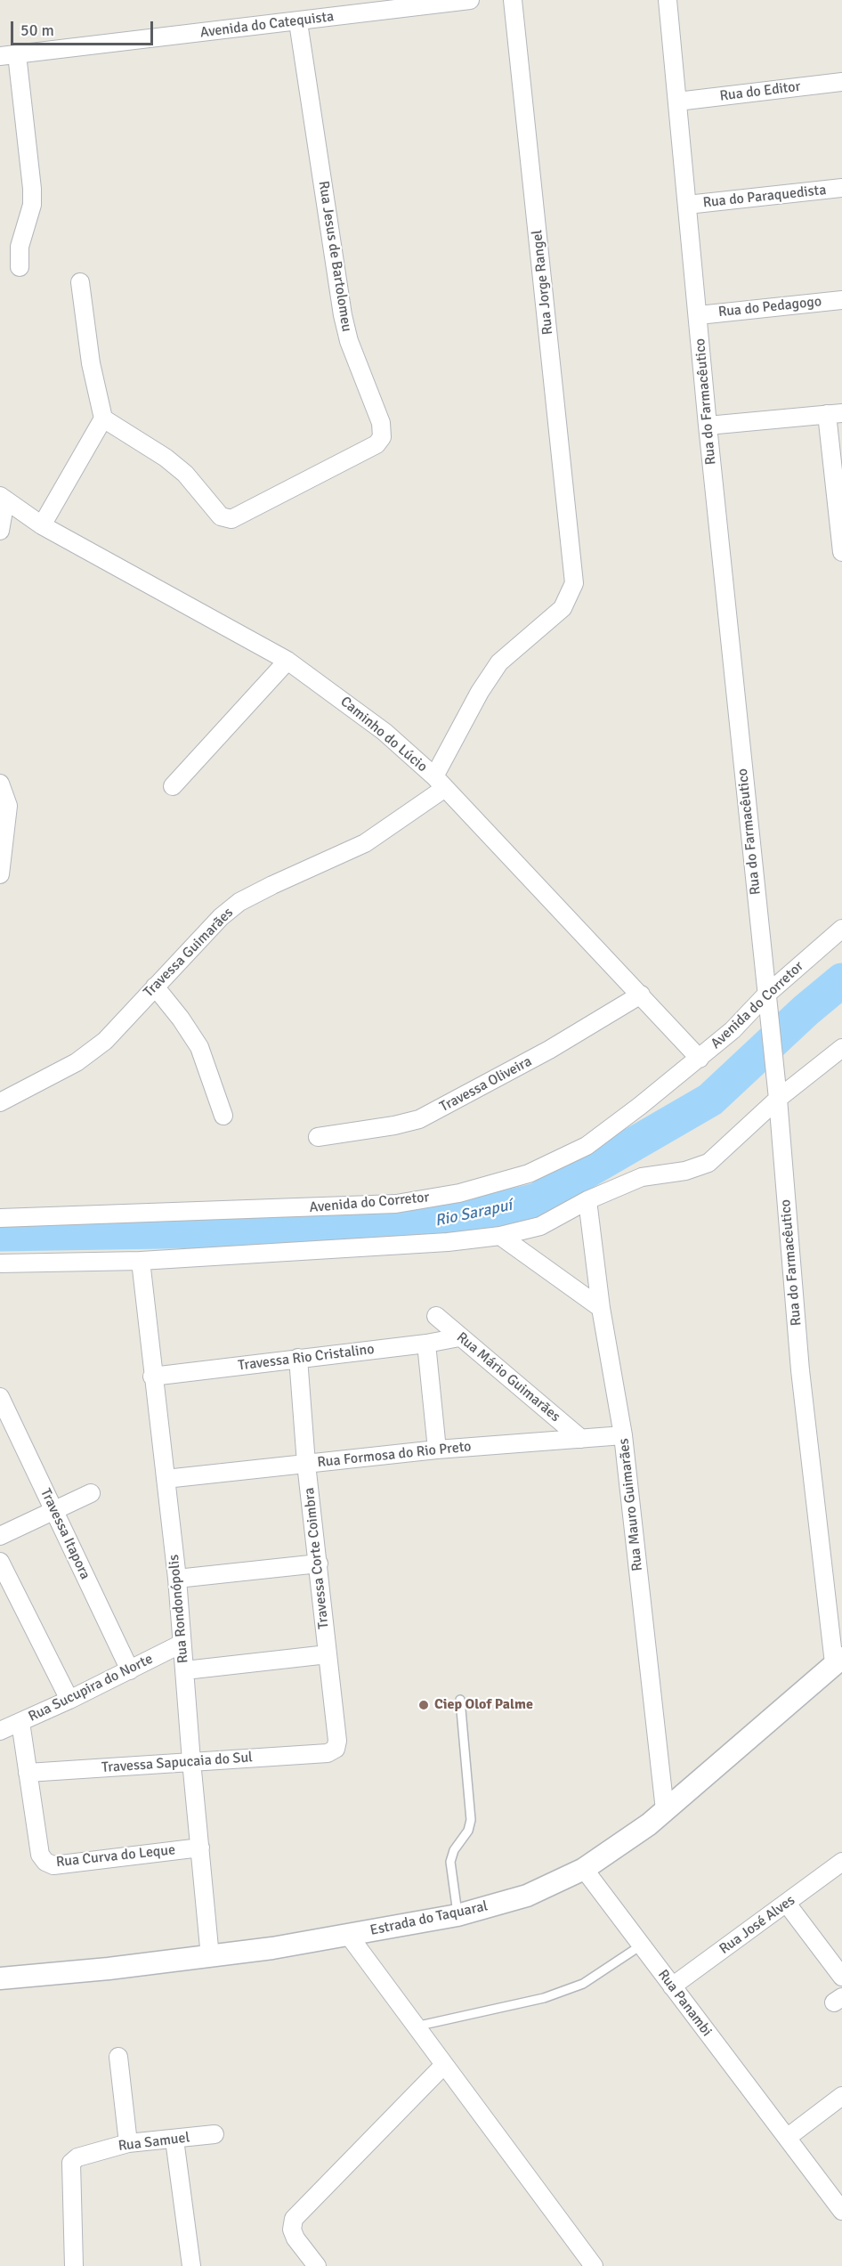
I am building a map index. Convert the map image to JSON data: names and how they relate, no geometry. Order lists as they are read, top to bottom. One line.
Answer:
{"streets":{"street":["Avenida do Catequista","Rua do Editor","Rua do Paraquedista","Rua Jesus de Bartolomeu","Rua Jorge Rangel","Rua do Pedagogo","Rua do Farmacêutico","Caminho do Lúcio","Travessa Guimarães","Avenida do Corretor","Travessa Oliveira","Travessa Rio Cristalino","Rua Mário Guimarães","Rua Formosa do Rio Preto","Rua Mauro Guimarães","Travessa Itapora","Travessa Corte Coimbra","Rua Rondonópolis","Rua Sucupira do Norte","Travessa Sapucaia do Sul","Rua Curva do Leque","Estrada do Taquaral","Rua José Alves","Rua Panambi","Rua Samuel"]},"crossings":[["Avenida do Catequista","Rua Jesus de Bartolomeu"],["Rua do Editor","Rua do Farmacêutico"],["Rua do Paraquedista","Rua do Farmacêutico"],["Rua Jorge Rangel","Caminho do Lúcio"],["Rua Jorge Rangel","Travessa Guimarães"],["Rua do Pedagogo","Rua do Farmacêutico"],["Rua do Farmacêutico","Avenida do Corretor"],["Rua do Farmacêutico","Estrada do Taquaral"],["Caminho do Lúcio","Travessa Guimarães"],["Caminho do Lúcio","Avenida do Corretor"],["Caminho do Lúcio","Travessa Oliveira"],["Travessa Rio Cristalino","Rua Mário Guimarães"],["Travessa Rio Cristalino","Travessa Corte Coimbra"],["Travessa Rio Cristalino","Rua Rondonópolis"],["Rua Mário Guimarães","Rua Formosa do Rio Preto"],["Rua Formosa do Rio Preto","Rua Mauro Guimarães"],["Rua Formosa do Rio Preto","Travessa Corte Coimbra"],["Rua Formosa do Rio Preto","Rua Rondonópolis"],["Rua Mauro Guimarães","Estrada do Taquaral"],["Travessa Itapora","Rua Sucupira do Norte"],["Travessa Corte Coimbra","Travessa Sapucaia do Sul"],["Rua Rondonópolis","Rua Sucupira do Norte"],["Rua Rondonópolis","Travessa Sapucaia do Sul"],["Rua Rondonópolis","Rua Curva do Leque"],["Rua Rondonópolis","Estrada do Taquaral"],["Rua Sucupira do Norte","Rua Curva do Leque"],["Travessa Sapucaia do Sul","Rua Curva do Leque"],["Estrada do Taquaral","Rua Panambi"],["Rua José Alves","Rua Panambi"]],"water":["Rio Sarapuí"],"places":["Ciep Olof Palme"],"scale_bar":"50 m"}
